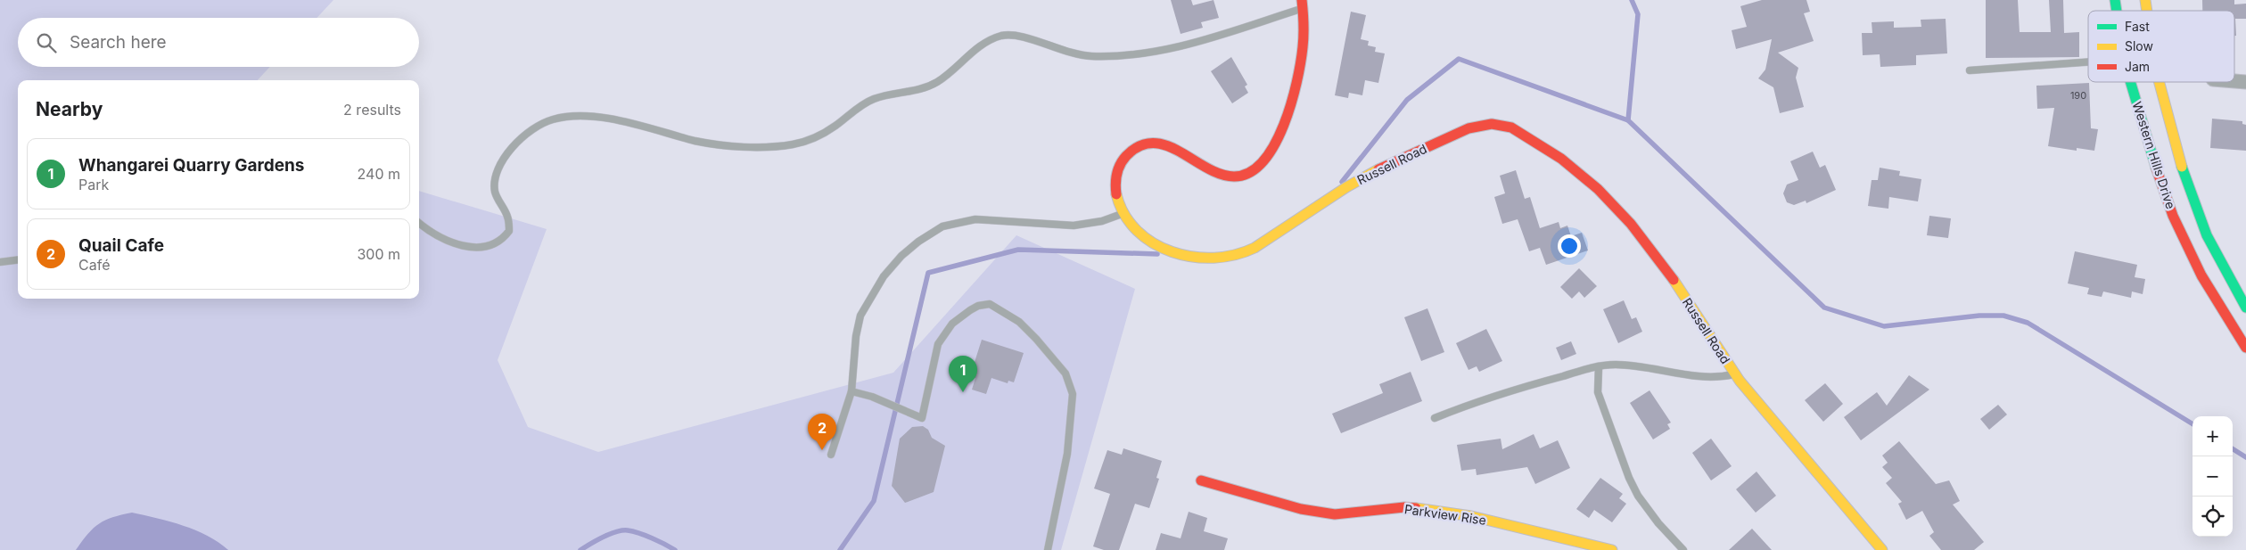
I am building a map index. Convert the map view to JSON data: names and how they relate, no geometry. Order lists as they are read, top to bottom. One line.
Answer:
{"streets":{"main road":["Western Hills Drive","Russell Road","Parkview Rise"]},"house_numbers":["190"],"legend":["Fast","Slow","Jam"],"page":{"search":"Search here","heading":["Nearby","2 results"],"list":[{"mark":"1","name":"Whangarei Quarry Gardens","note":"Park","value":"240 m"},{"mark":"2","name":"Quail Cafe","note":"Café","value":"300 m"}],"pins":["1","2"],"map_buttons":["+","−"]}}
